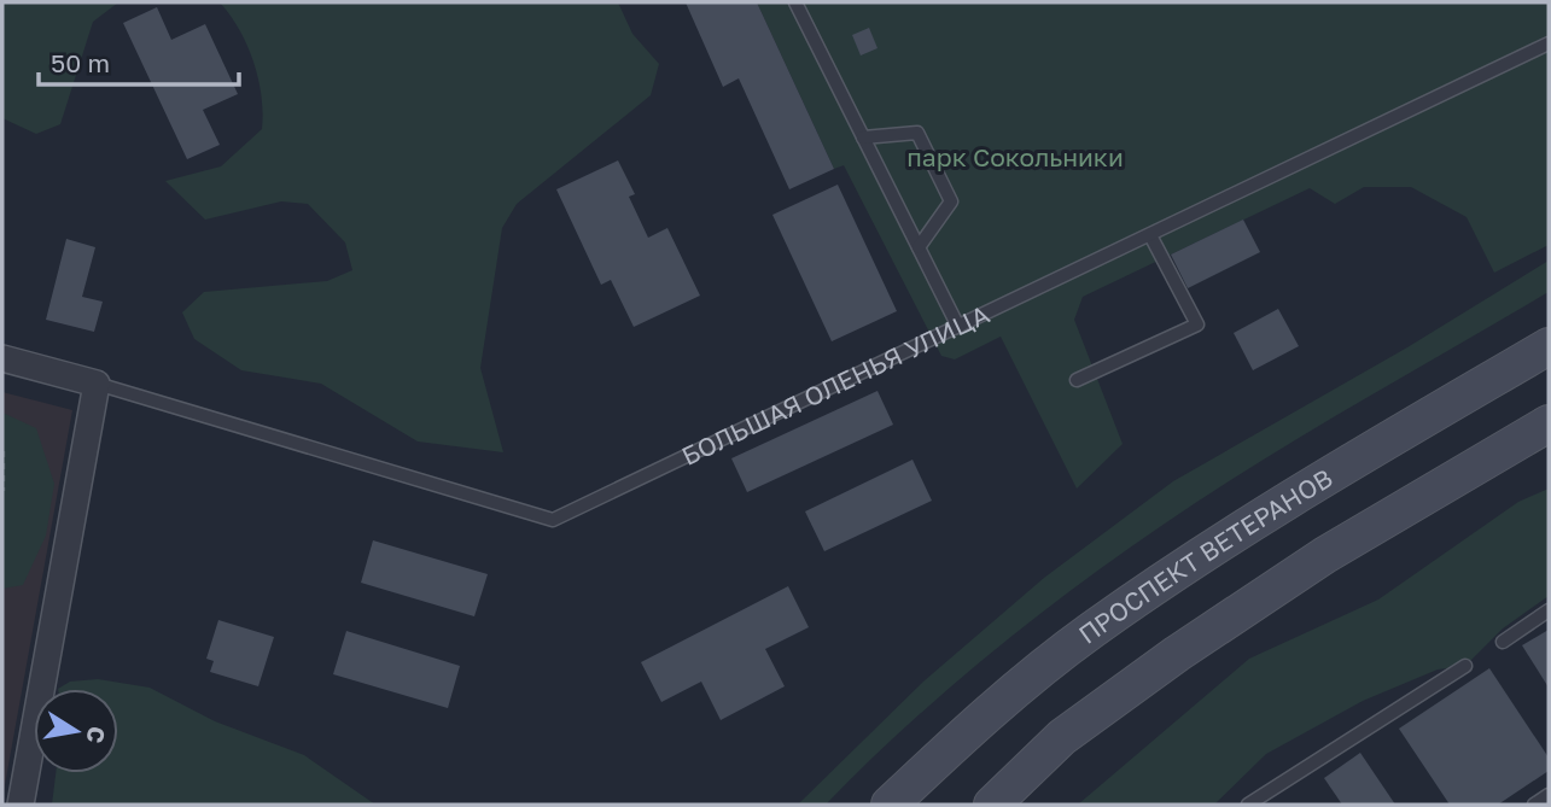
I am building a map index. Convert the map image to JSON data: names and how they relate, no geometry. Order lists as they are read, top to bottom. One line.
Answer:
{"streets":{"main road":["ПРОСПЕКТ ВЕТЕРАНОВ"],"street":["БОЛЬШАЯ ОЛЕНЬЯ УЛИЦА"]},"parks":["парк Сокольники"],"scale_bar":"50 m","north":"right"}
